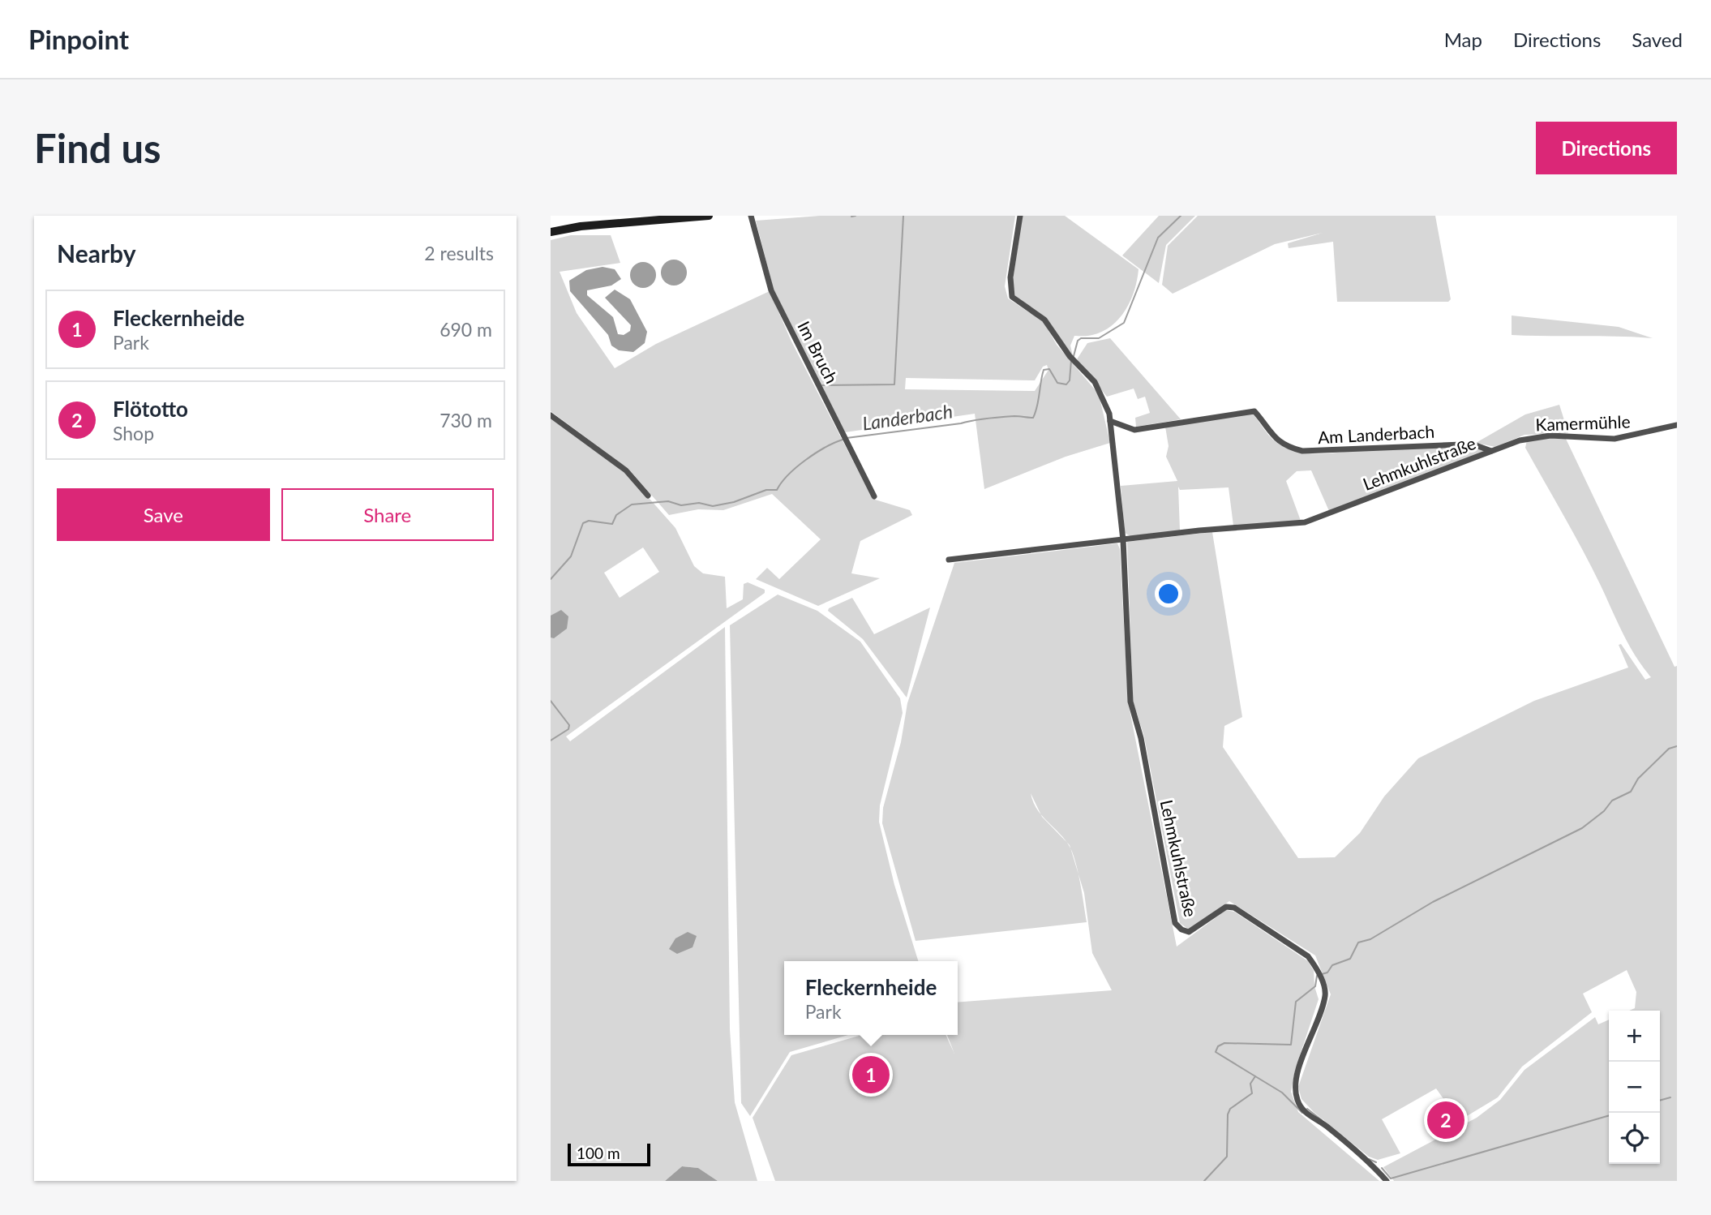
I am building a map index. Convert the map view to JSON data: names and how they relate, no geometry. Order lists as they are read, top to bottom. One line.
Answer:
{"streets":{"street":["Im Bruch","Kamermühle","Am Landerbach","Lehmkuhlstraße"]},"crossings":[["Kamermühle","Am Landerbach"],["Kamermühle","Lehmkuhlstraße"],["Am Landerbach","Lehmkuhlstraße"]],"water":["Landerbach"],"scale_bar":"100 m","page":{"header":"Pinpoint","nav":["Map","Directions","Saved"],"buttons":["Directions",["Save","Share"]],"title":"Find us","heading":["Nearby","2 results"],"list":[{"mark":"1","name":"Fleckernheide","note":"Park","value":"690 m"},{"mark":"2","name":"Flötotto","note":"Shop","value":"730 m"}],"popup":["Fleckernheide","Park"],"map_buttons":["+","−"],"pins":["1","2"],"scale":"100 m"}}
